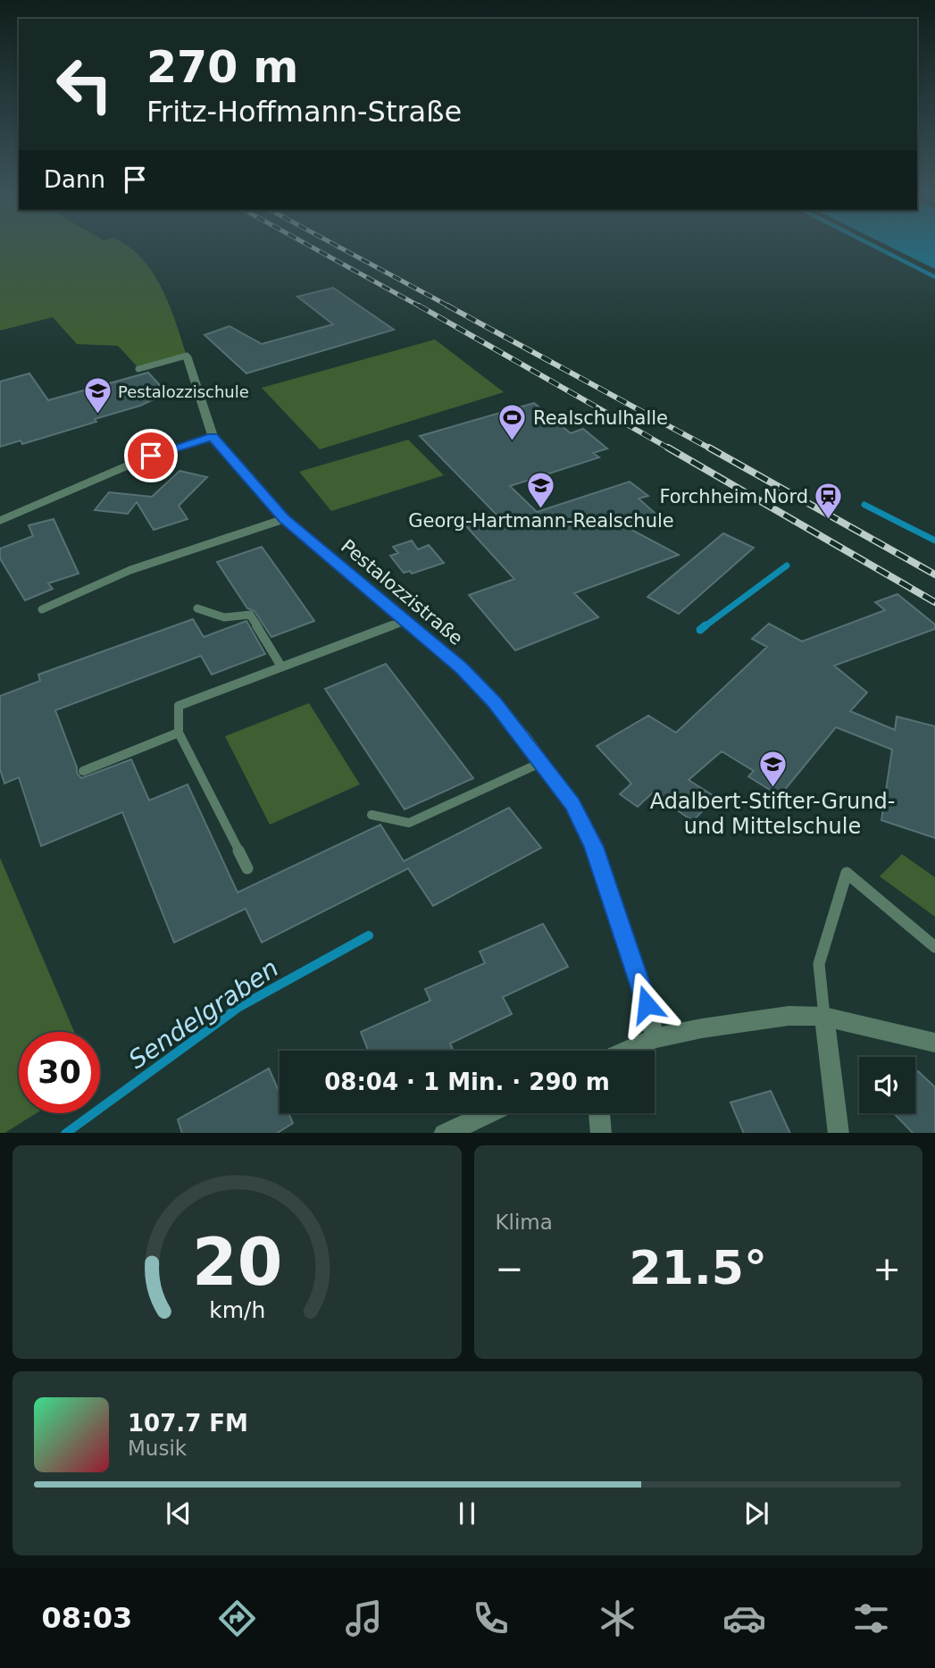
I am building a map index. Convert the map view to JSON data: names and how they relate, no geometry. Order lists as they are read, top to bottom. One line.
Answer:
{"streets":{"street":["Pestalozzistraße"]},"water":["Sendelgraben"],"places":{"school or university":["Pestalozzischule","Georg-Hartmann-Realschule","Adalbert-Stifter-Grund- und Mittelschule"],"sports":["Realschulhalle"],"station":["Forchheim Nord"]},"page":{"turn":["270 m","Fritz-Hoffmann-Straße"],"then":"Dann","limit":"30","trip":"08:04 · 1 Min. · 290 m","tile":"Klima","heat":["−","21.5°","+"],"song":["107.7 FM","Musik"],"tabs":"08:03","gauge":["20","km/h"]}}
